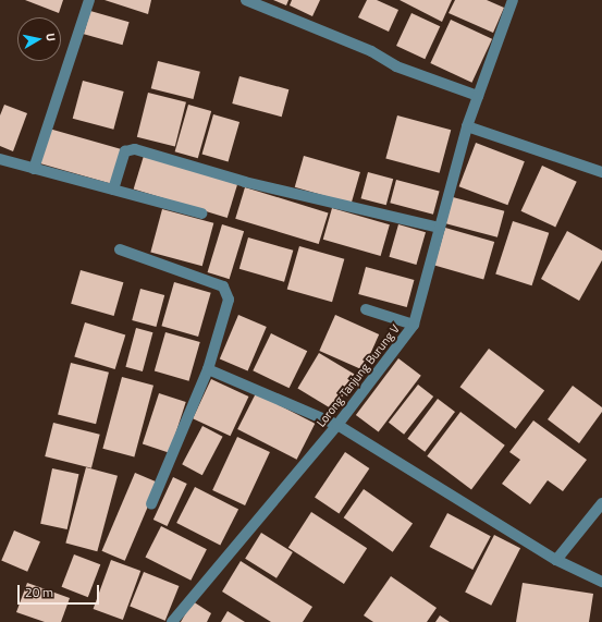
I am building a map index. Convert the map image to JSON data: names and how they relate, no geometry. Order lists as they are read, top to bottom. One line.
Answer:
{"streets":{"street":["Lorong Tanjung Burung V"]},"scale_bar":"20 m","north":"right"}
